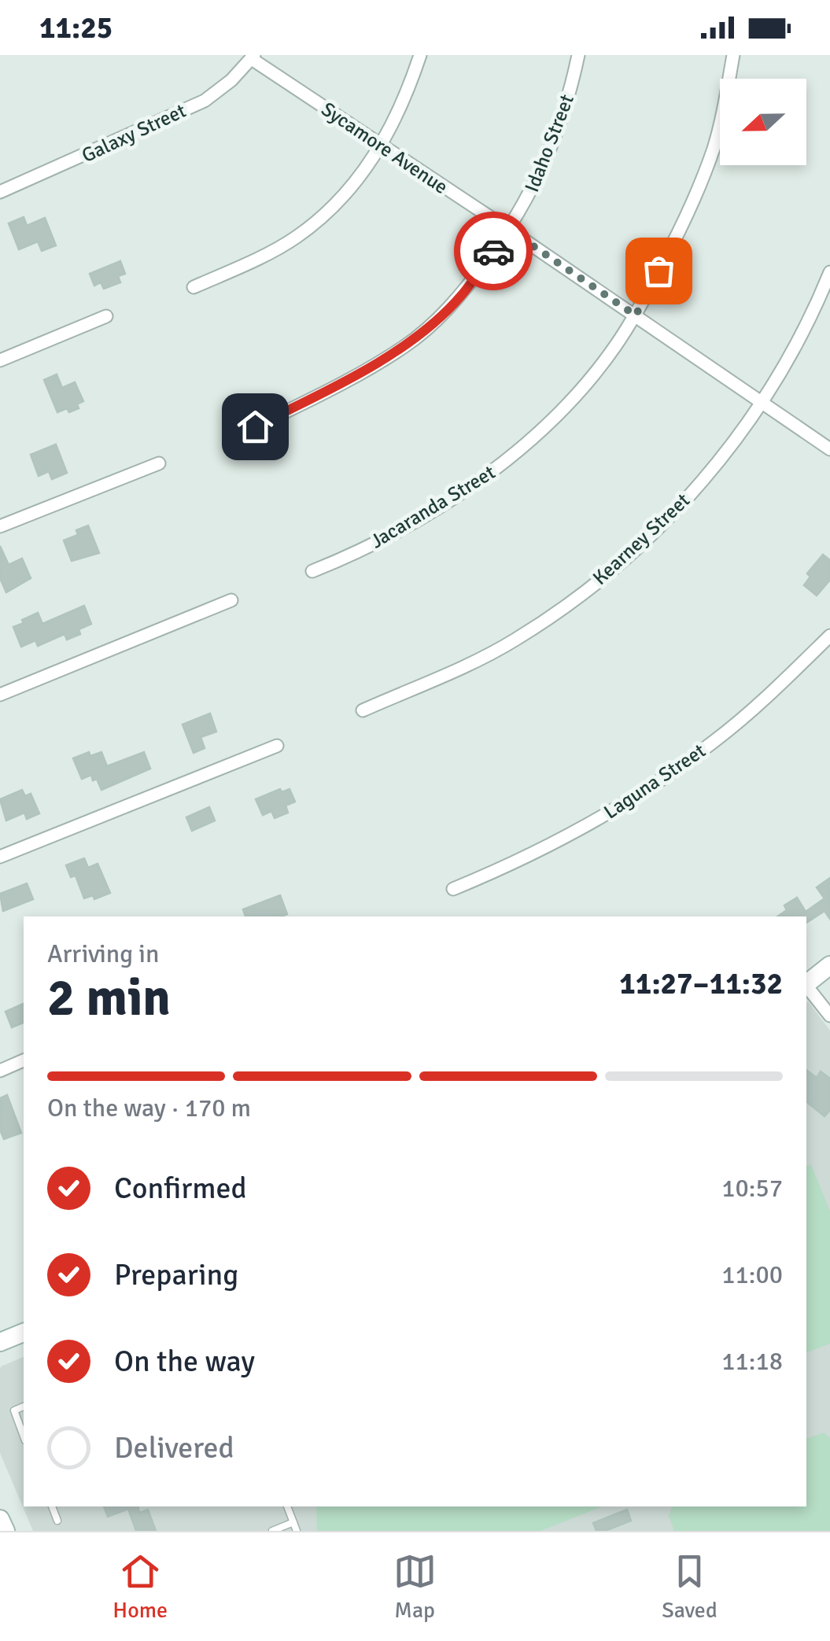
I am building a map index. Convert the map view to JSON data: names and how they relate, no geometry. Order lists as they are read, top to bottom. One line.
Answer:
{"streets":{"street":["Galaxy Street","Idaho Street","Sycamore Avenue","Jacaranda Street","Kearney Street","Laguna Street"]},"crossings":[["Galaxy Street","Sycamore Avenue"],["Idaho Street","Sycamore Avenue"],["Sycamore Avenue","Jacaranda Street"],["Sycamore Avenue","Kearney Street"]],"north":"left","page":{"status":"11:25","heading":["2 min","Arriving in","11:27–11:32"],"bar":"On the way · 170 m","list":[["Confirmed","10:57"],["Preparing","11:00"],["On the way","11:18"],"Delivered"],"tabs":["Home","Map","Saved"]}}
